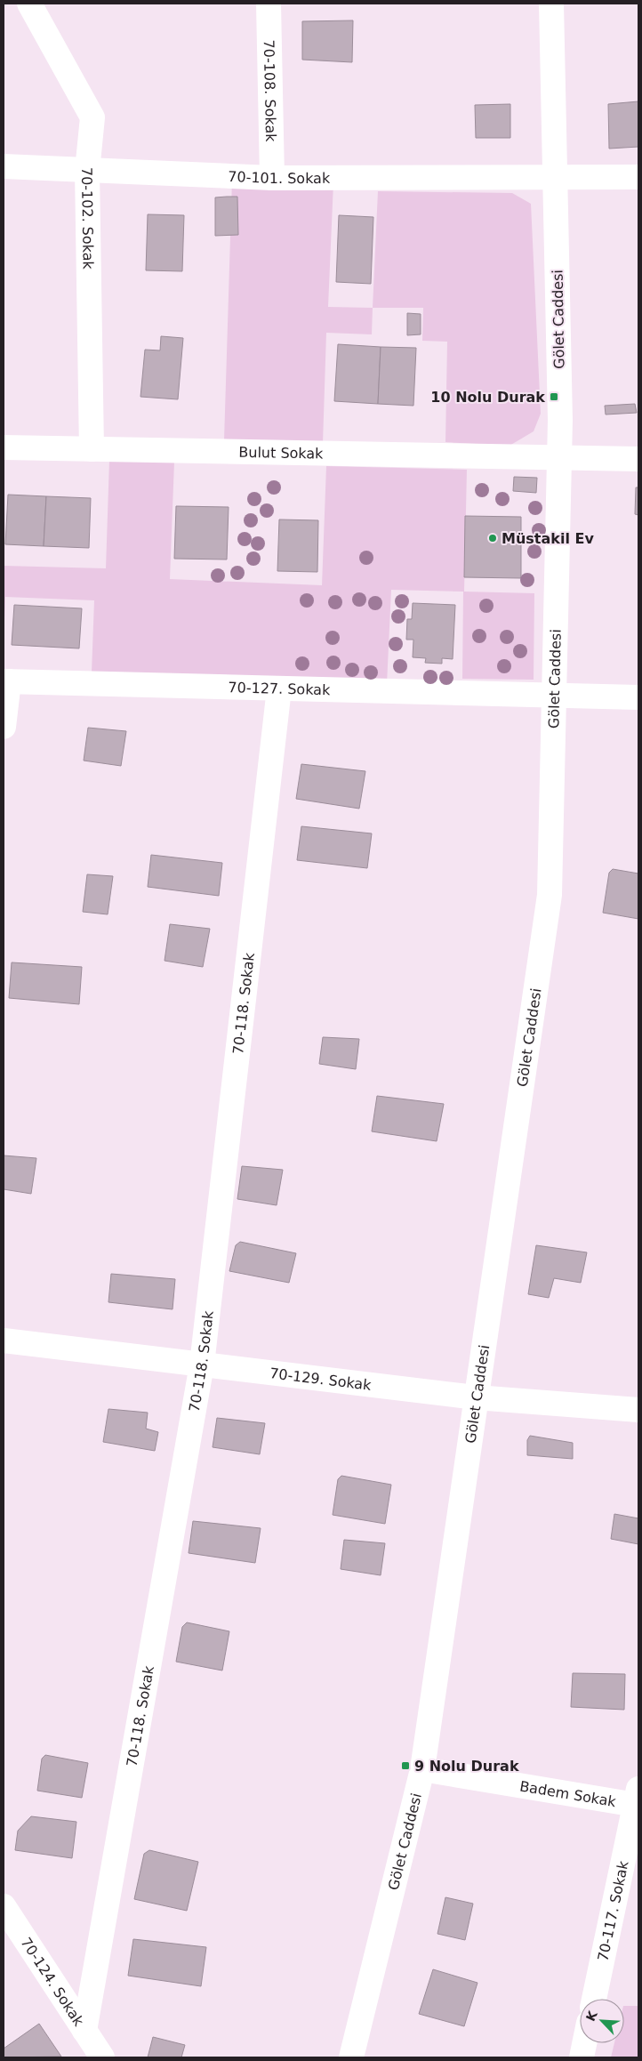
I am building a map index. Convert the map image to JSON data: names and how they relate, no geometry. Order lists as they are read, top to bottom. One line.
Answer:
{"streets":{"street":["70-108. Sokak","70-101. Sokak","70-102. Sokak","Gölet Caddesi","Bulut Sokak","70-127. Sokak","70-118. Sokak","70-129. Sokak","Badem Sokak","70-117. Sokak","70-124. Sokak"]},"crossings":[["70-108. Sokak","70-101. Sokak"],["70-101. Sokak","70-102. Sokak"],["70-101. Sokak","Gölet Caddesi"],["70-102. Sokak","Bulut Sokak"],["Gölet Caddesi","Bulut Sokak"],["Gölet Caddesi","70-127. Sokak"],["Gölet Caddesi","70-129. Sokak"],["Gölet Caddesi","Badem Sokak"],["70-127. Sokak","70-118. Sokak"],["70-118. Sokak","70-129. Sokak"],["70-118. Sokak","70-124. Sokak"],["Badem Sokak","70-117. Sokak"]],"places":{"transit":["10 Nolu Durak","9 Nolu Durak"],"other":["Müstakil Ev"]},"north":"top left"}
